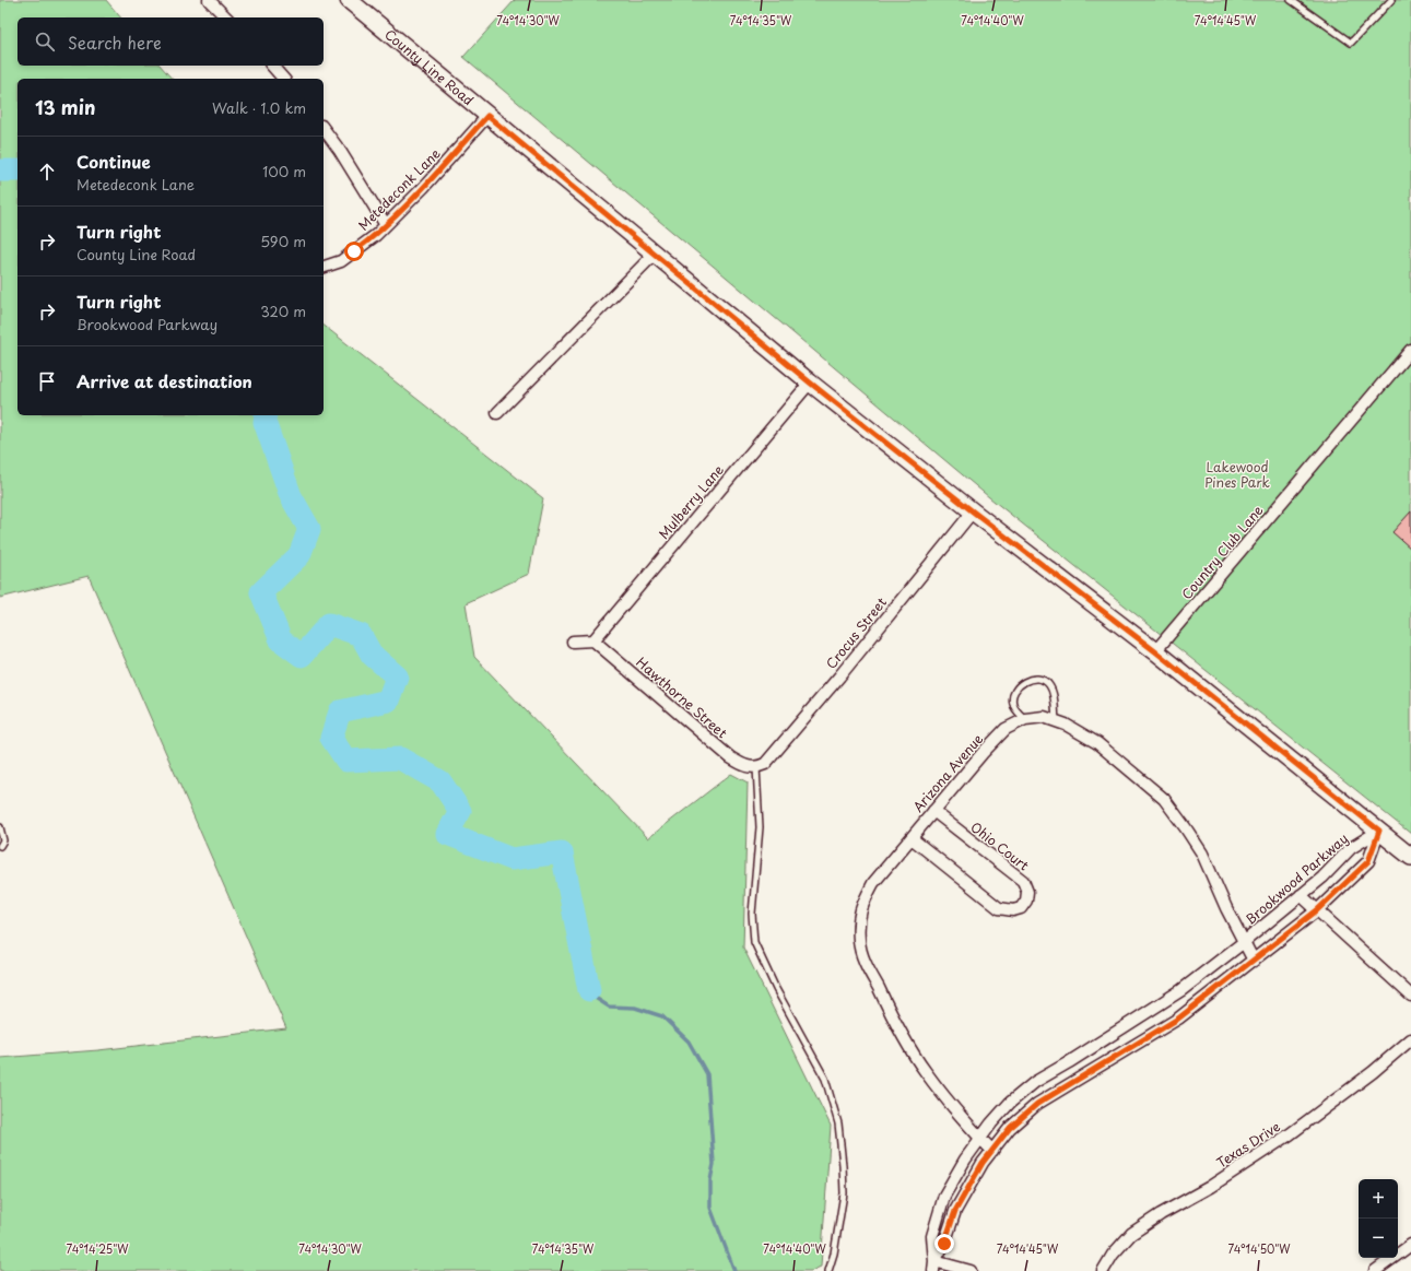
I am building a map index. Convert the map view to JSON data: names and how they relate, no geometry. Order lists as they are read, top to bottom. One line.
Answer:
{"streets":{"main road":["County Line Road"],"street":["Metedeconk Lane","Mulberry Lane","Country Club Lane","Crocus Street","Hawthorne Street","Arizona Avenue","Ohio Court","Brookwood Parkway","Texas Drive"]},"crossings":[["County Line Road","Metedeconk Lane"],["County Line Road","Mulberry Lane"],["County Line Road","Country Club Lane"],["County Line Road","Crocus Street"],["County Line Road","Brookwood Parkway"],["Mulberry Lane","Hawthorne Street"],["Crocus Street","Hawthorne Street"],["Arizona Avenue","Ohio Court"],["Arizona Avenue","Brookwood Parkway"]],"parks":["Lakewood Pines Park"],"page":{"search":"Search here","heading":["13 min","Walk · 1.0 km"],"list":[["Continue","Metedeconk Lane","100 m"],["Turn right","County Line Road","590 m"],["Turn right","Brookwood Parkway","320 m"],"Arrive at destination"],"map_buttons":["+","−"]},"coordinates":["74°14'30\"W","74°14'35\"W","74°14'40\"W","74°14'45\"W","74°14'25\"W","74°14'50\"W"]}
